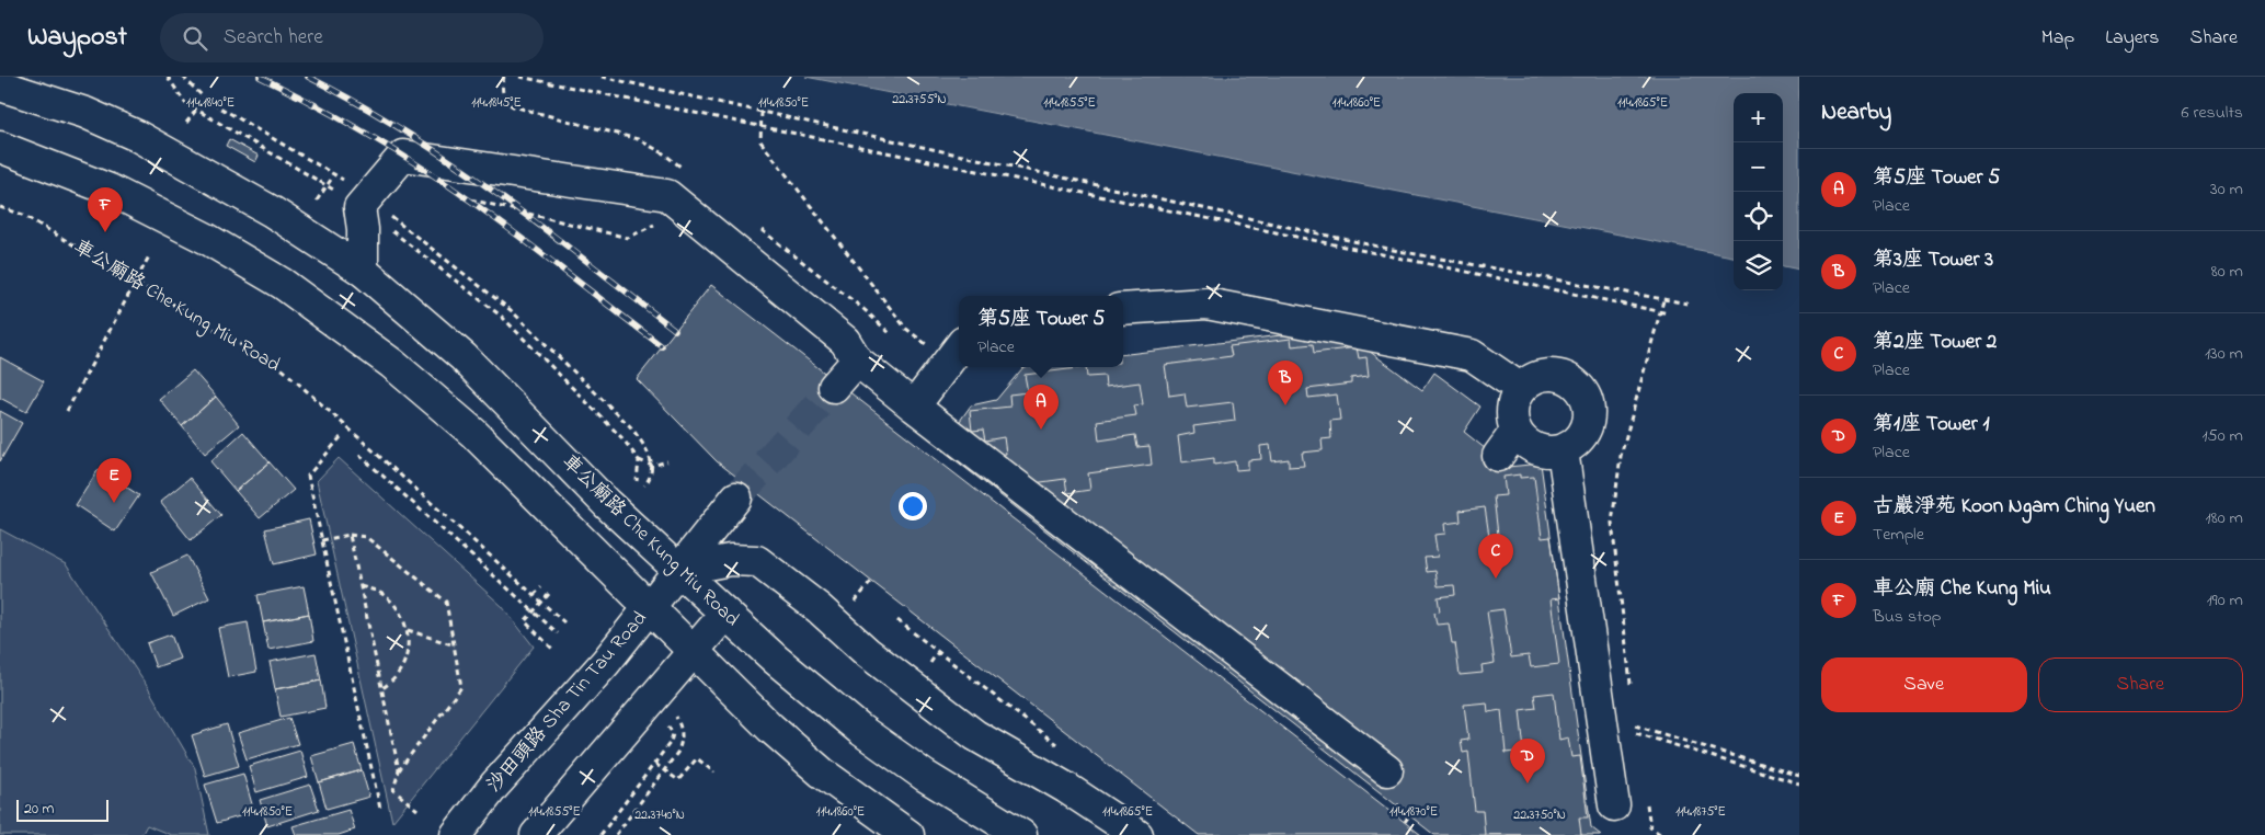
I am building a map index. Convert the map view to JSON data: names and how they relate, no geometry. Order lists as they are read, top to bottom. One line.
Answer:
{"streets":{"main road":["車公廟路 Che Kung Miu Road","沙田頭路 Sha Tin Tau Road"]},"crossings":[["車公廟路 Che Kung Miu Road","沙田頭路 Sha Tin Tau Road"]],"scale_bar":"20 m","page":{"header":"Waypost","search":"Search here","nav":["Map","Layers","Share"],"heading":["Nearby","6 results"],"map_buttons":["+","−"],"list":[{"mark":"A","name":"第5座 Tower 5","note":"Place","value":"30 m"},{"mark":"B","name":"第3座 Tower 3","note":"Place","value":"80 m"},{"mark":"C","name":"第2座 Tower 2","note":"Place","value":"130 m"},{"mark":"D","name":"第1座 Tower 1","note":"Place","value":"150 m"},{"mark":"E","name":"古巖淨苑 Koon Ngam Ching Yuen","note":"Temple","value":"180 m"},{"mark":"F","name":"車公廟 Che Kung Miu","note":"Bus stop","value":"190 m"}],"pins":["F","B","A","E","C","D"],"popup":["第5座 Tower 5","Place"],"buttons":["Save","Share"],"scale":"20 m"},"coordinates":["22.3755°N","114.1840°E","114.1845°E","114.1850°E","114.1855°E","114.1860°E","114.1865°E","114.1870°E","114.1875°E","22.3740°N","22.3750°N"]}
